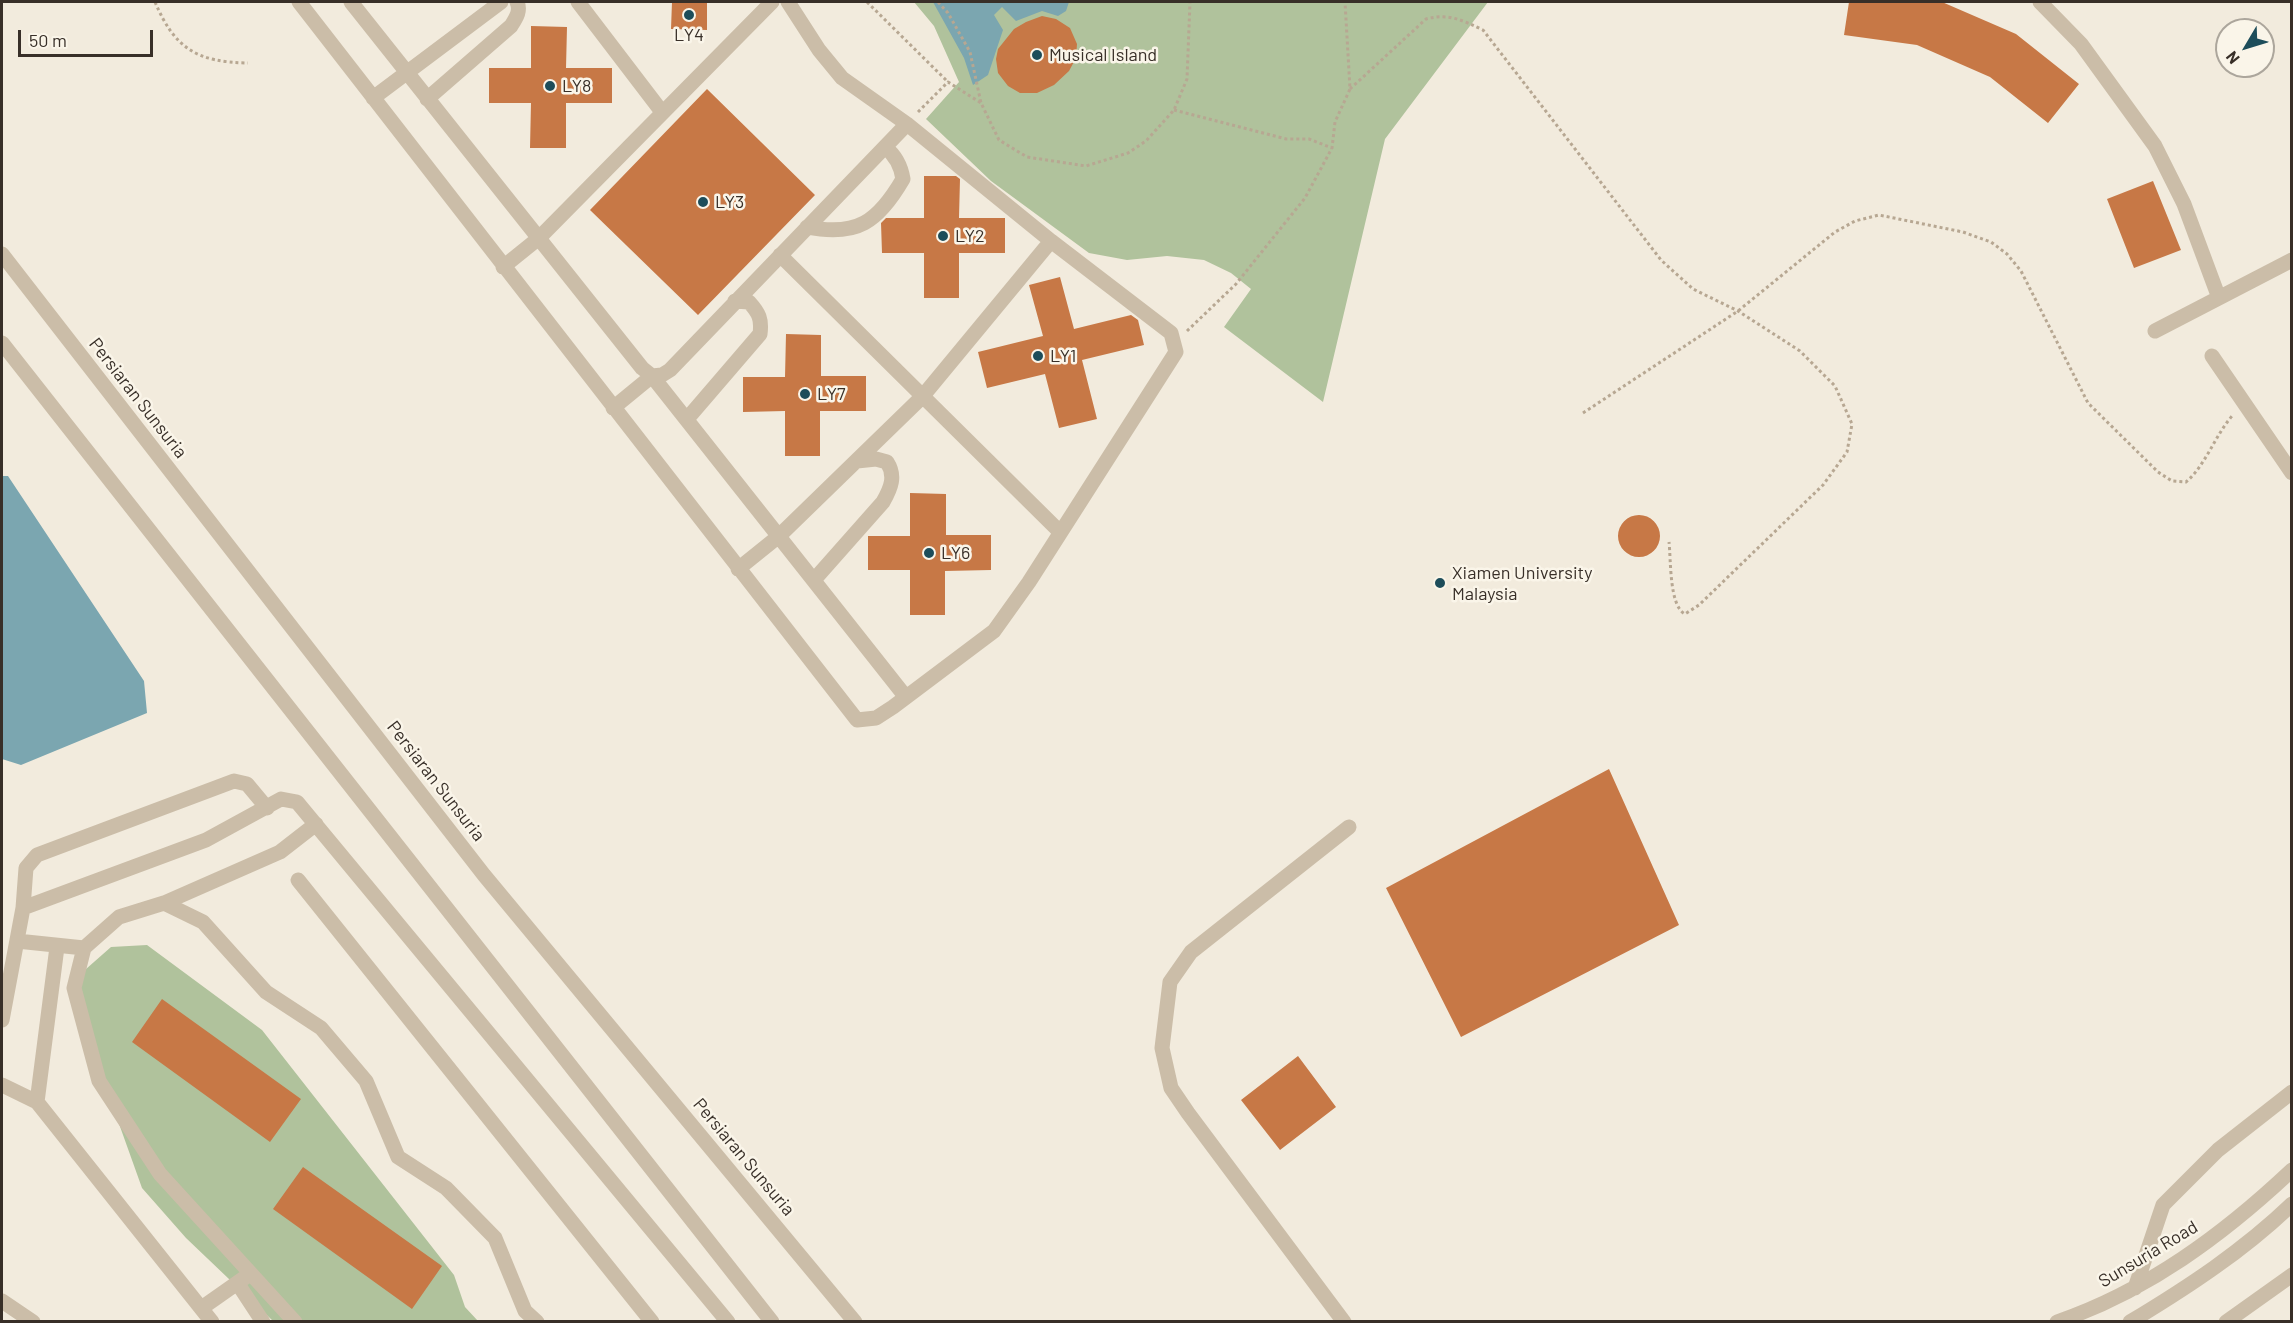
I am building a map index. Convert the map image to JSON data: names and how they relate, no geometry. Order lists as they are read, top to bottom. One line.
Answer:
{"streets":{"street":["Persiaran Sunsuria","Sunsuria Road"]},"places":["LY4","Musical Island","LY8","LY3","LY2","LY1","LY7","LY6","Xiamen University Malaysia"],"scale_bar":"50 m","north":"bottom left"}
